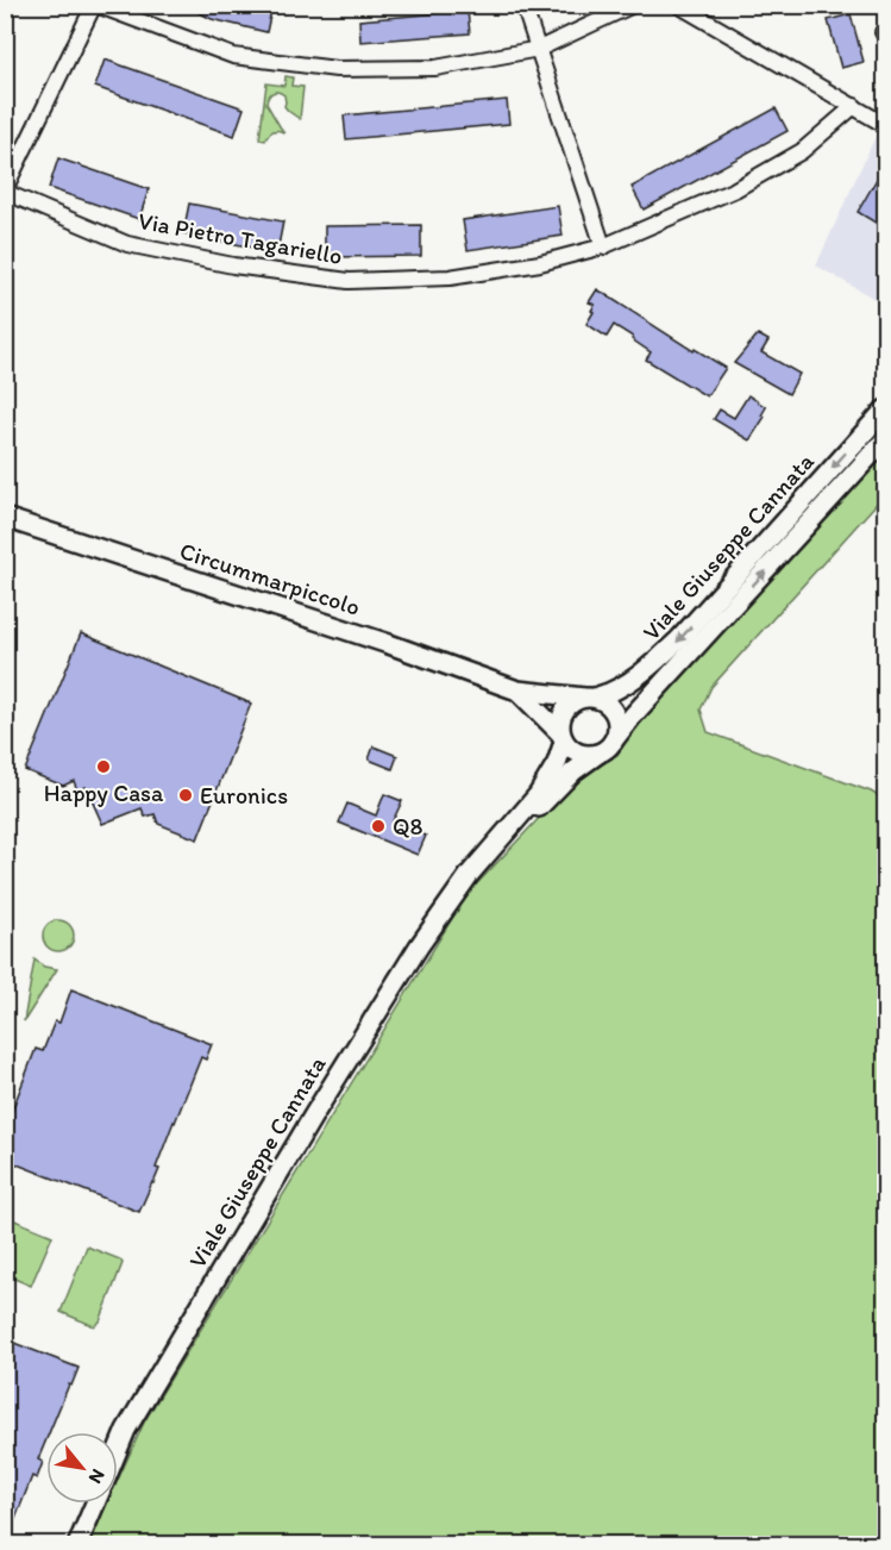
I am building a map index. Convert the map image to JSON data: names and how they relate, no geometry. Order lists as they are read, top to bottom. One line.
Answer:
{"streets":{"street":["Via Pietro Tagariello","Viale Giuseppe Cannata","Circummarpiccolo"]},"crossings":[["Viale Giuseppe Cannata","Circummarpiccolo"]],"places":["Happy Casa","Euronics","Q8"],"north":"bottom right"}
